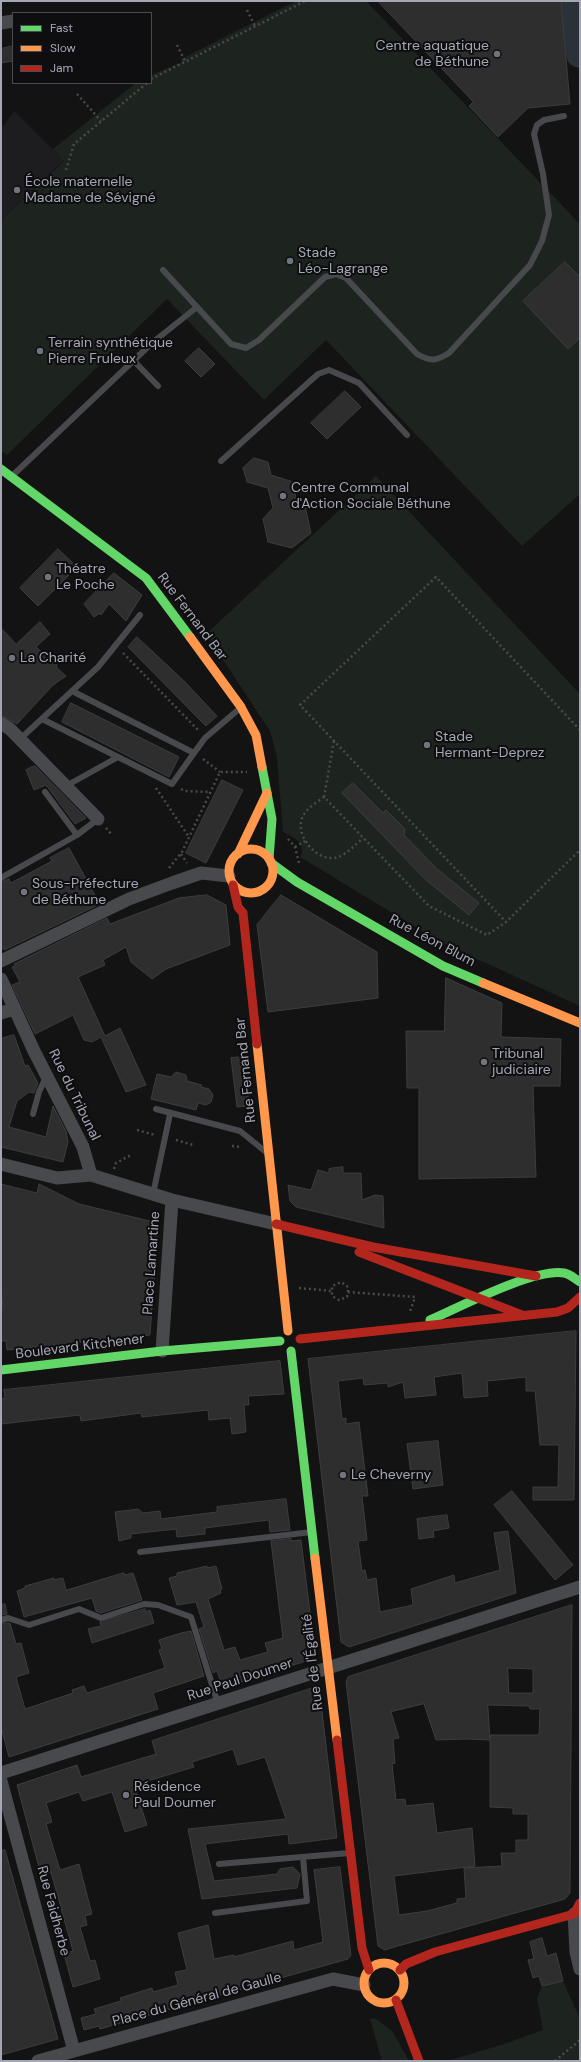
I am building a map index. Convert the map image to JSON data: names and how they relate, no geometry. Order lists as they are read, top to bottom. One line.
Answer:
{"streets":{"street":["Rue Fernand Bar","Rue Léon Blum","Rue du Tribunal","Place Lamartine","Boulevard Kitchener","Rue de l'Égalité","Rue Paul Doumer","Rue Faidherbe","Place du Général de Gaulle"]},"crossings":[["Rue Fernand Bar","Rue Léon Blum"],["Rue Fernand Bar","Place Lamartine"],["Place Lamartine","Boulevard Kitchener"],["Rue de l'Égalité","Rue Paul Doumer"],["Rue de l'Égalité","Place du Général de Gaulle"],["Rue Faidherbe","Place du Général de Gaulle"]],"places":["Centre aquatique de Béthune","École maternelle Madame de Sévigné","Stade Léo-Lagrange","Terrain synthétique Pierre Fruleux","Centre Communal d'Action Sociale Béthune","Théatre Le Poche","La Charité","Stade Hermant-Deprez","Sous-Préfecture de Béthune","Tribunal judiciaire","Le Cheverny","Résidence Paul Doumer"],"legend":["Fast","Slow","Jam"]}
